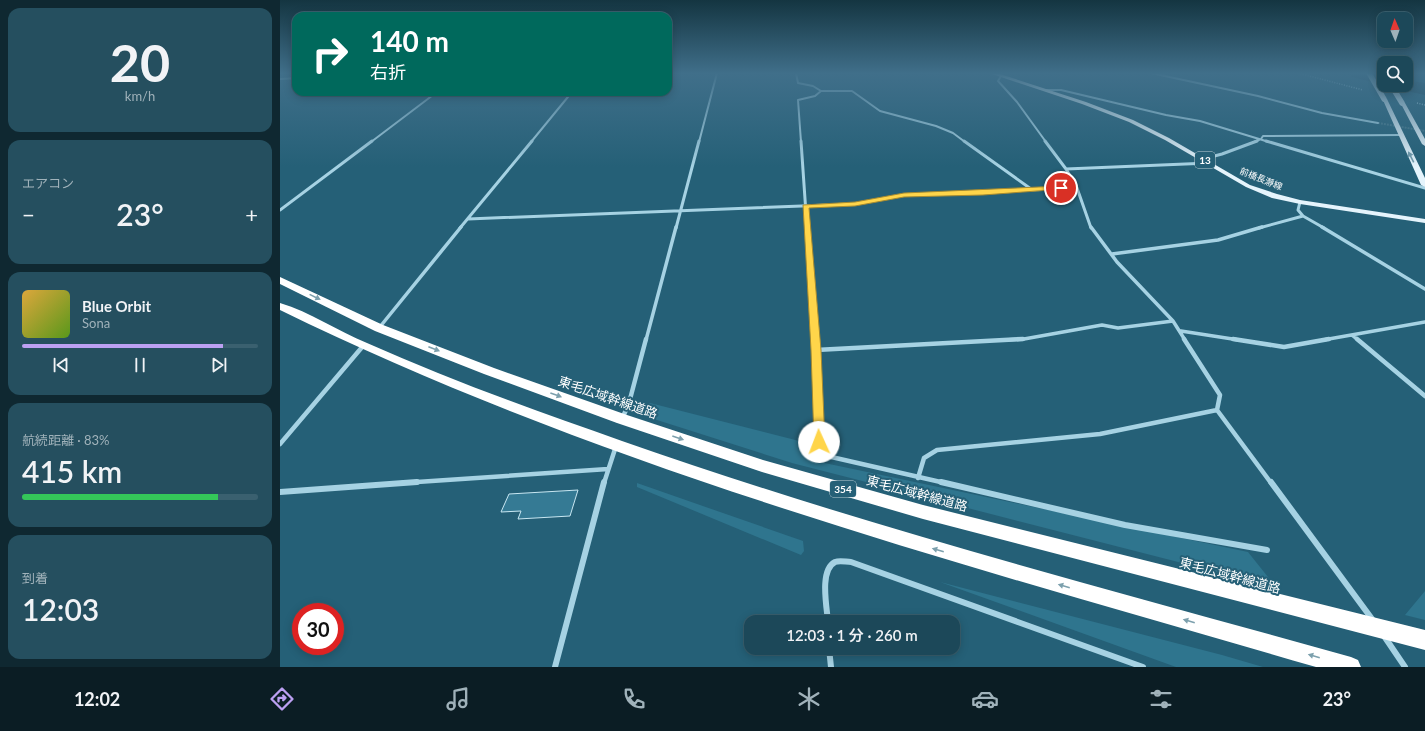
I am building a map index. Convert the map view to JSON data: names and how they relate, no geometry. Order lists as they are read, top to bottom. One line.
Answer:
{"streets":{"highway":["東毛広域幹線道路","354"],"main road":["13","前橋長瀞線"]},"north":"top","page":{"tile":[["20","km/h"],"エアコン",["航続距離 · 83%","415 km"],["到着","12:03"]],"turn":["140 m","右折"],"heat":["−","23°","+"],"song":["Blue Orbit","Sona"],"limit":"30","trip":"12:03 · 1 分 · 260 m","tabs":["12:02","23°"]}}
